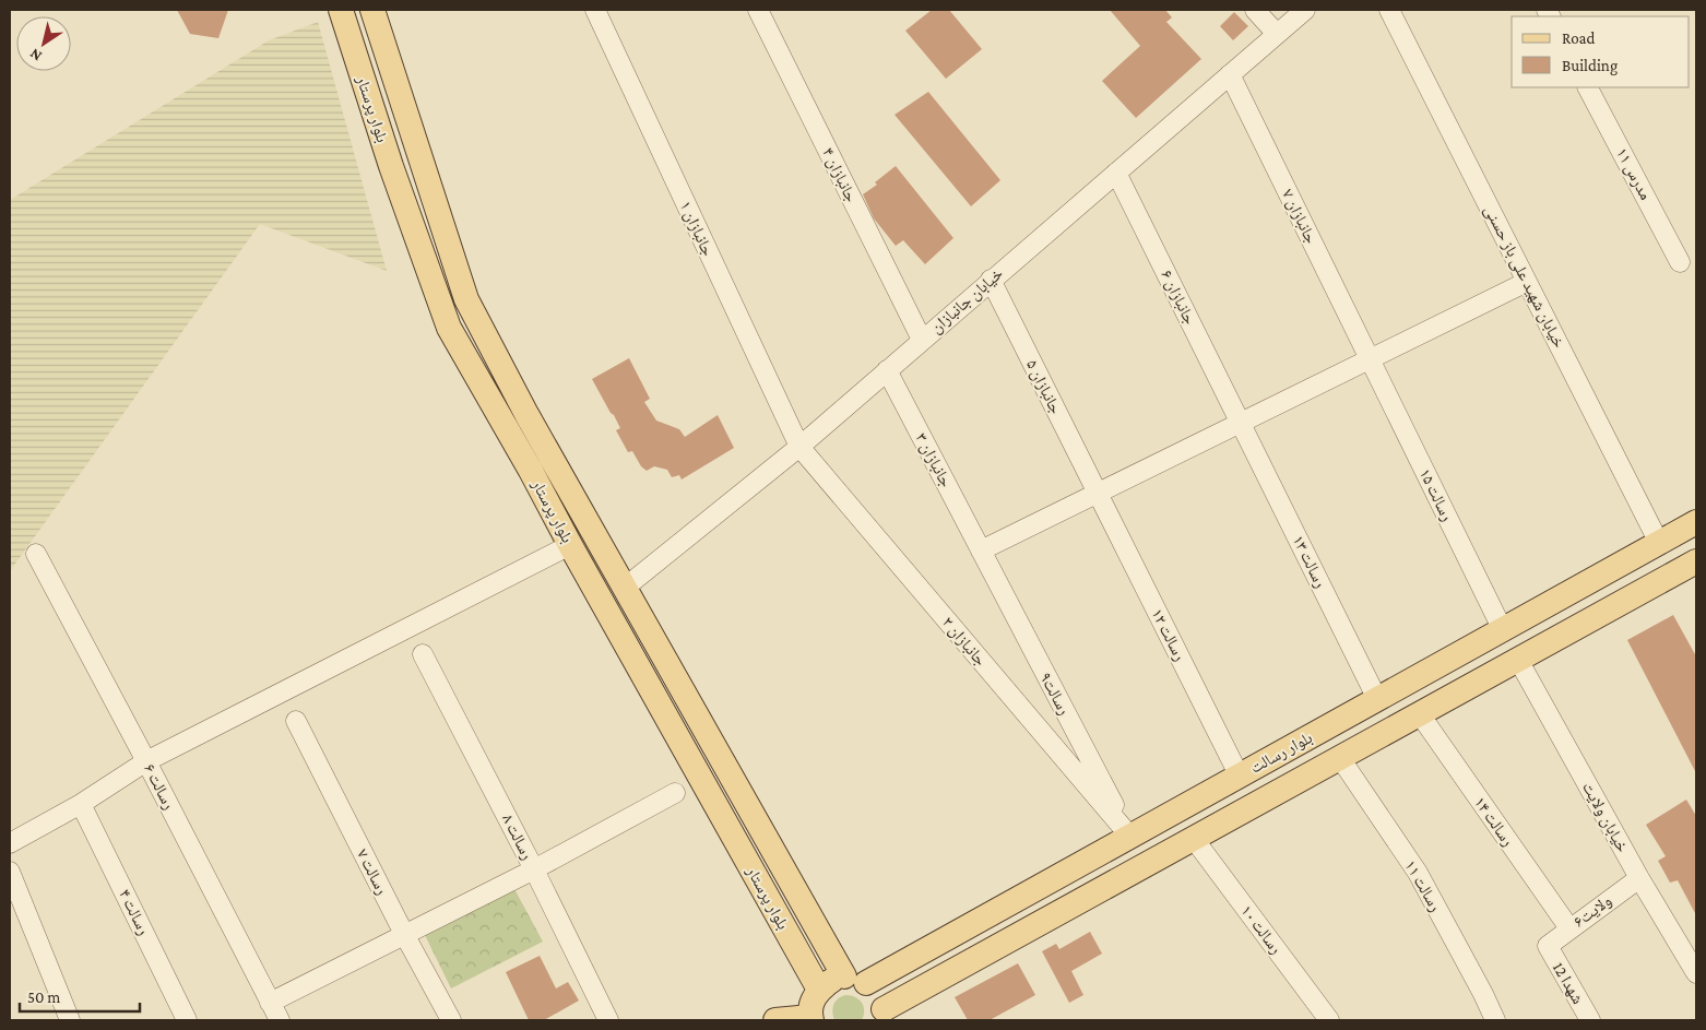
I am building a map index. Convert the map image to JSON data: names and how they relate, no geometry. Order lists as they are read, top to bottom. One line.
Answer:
{"streets":{"main road":["بلوار پرستار","بلوار رسالت"],"street":["مدرس ۱۱","جانبازان ۴","جانبازان ۷","جانبازان ۱","خیابان شهید علی باز حسنی","جانبازان ۶","خیابان جانبازان","جانبازان ۵","جانبازان ۳","رسالت ۱۵","رسالت ۱۳","رسالت ۱۲","جانبازان ۲","رسالت۹","رسالت ۶","خیابان ولایت","رسالت ۱۴","رسالت ۸","رسالت ۷","رسالت ۱۱","ولایت۶","رسالت ۴","رسالت ۱۰","شهدا 12"]},"crossings":[["بلوار پرستار","خیابان جانبازان"],["بلوار پرستار","بلوار رسالت"],["جانبازان ۴","خیابان جانبازان"],["جانبازان ۷","خیابان جانبازان"],["جانبازان ۷","رسالت ۱۵"],["جانبازان ۱","خیابان جانبازان"],["جانبازان ۱","جانبازان ۲"],["خیابان شهید علی باز حسنی","بلوار رسالت"],["جانبازان ۶","خیابان جانبازان"],["جانبازان ۶","رسالت ۱۳"],["خیابان جانبازان","جانبازان ۵"],["خیابان جانبازان","جانبازان ۳"],["خیابان جانبازان","جانبازان ۲"],["جانبازان ۵","رسالت ۱۲"],["جانبازان ۳","رسالت۹"],["رسالت ۱۵","بلوار رسالت"],["رسالت ۱۳","بلوار رسالت"],["رسالت ۱۲","بلوار رسالت"],["جانبازان ۲","رسالت۹"],["جانبازان ۲","بلوار رسالت"],["رسالت۹","بلوار رسالت"],["بلوار رسالت","خیابان ولایت"],["بلوار رسالت","رسالت ۱۴"],["بلوار رسالت","رسالت ۱۱"],["بلوار رسالت","رسالت ۱۰"],["خیابان ولایت","ولایت۶"],["رسالت ۱۴","ولایت۶"],["ولایت۶","شهدا 12"]],"legend":["Road","Building"],"scale_bar":"50 m","north":"bottom left"}
